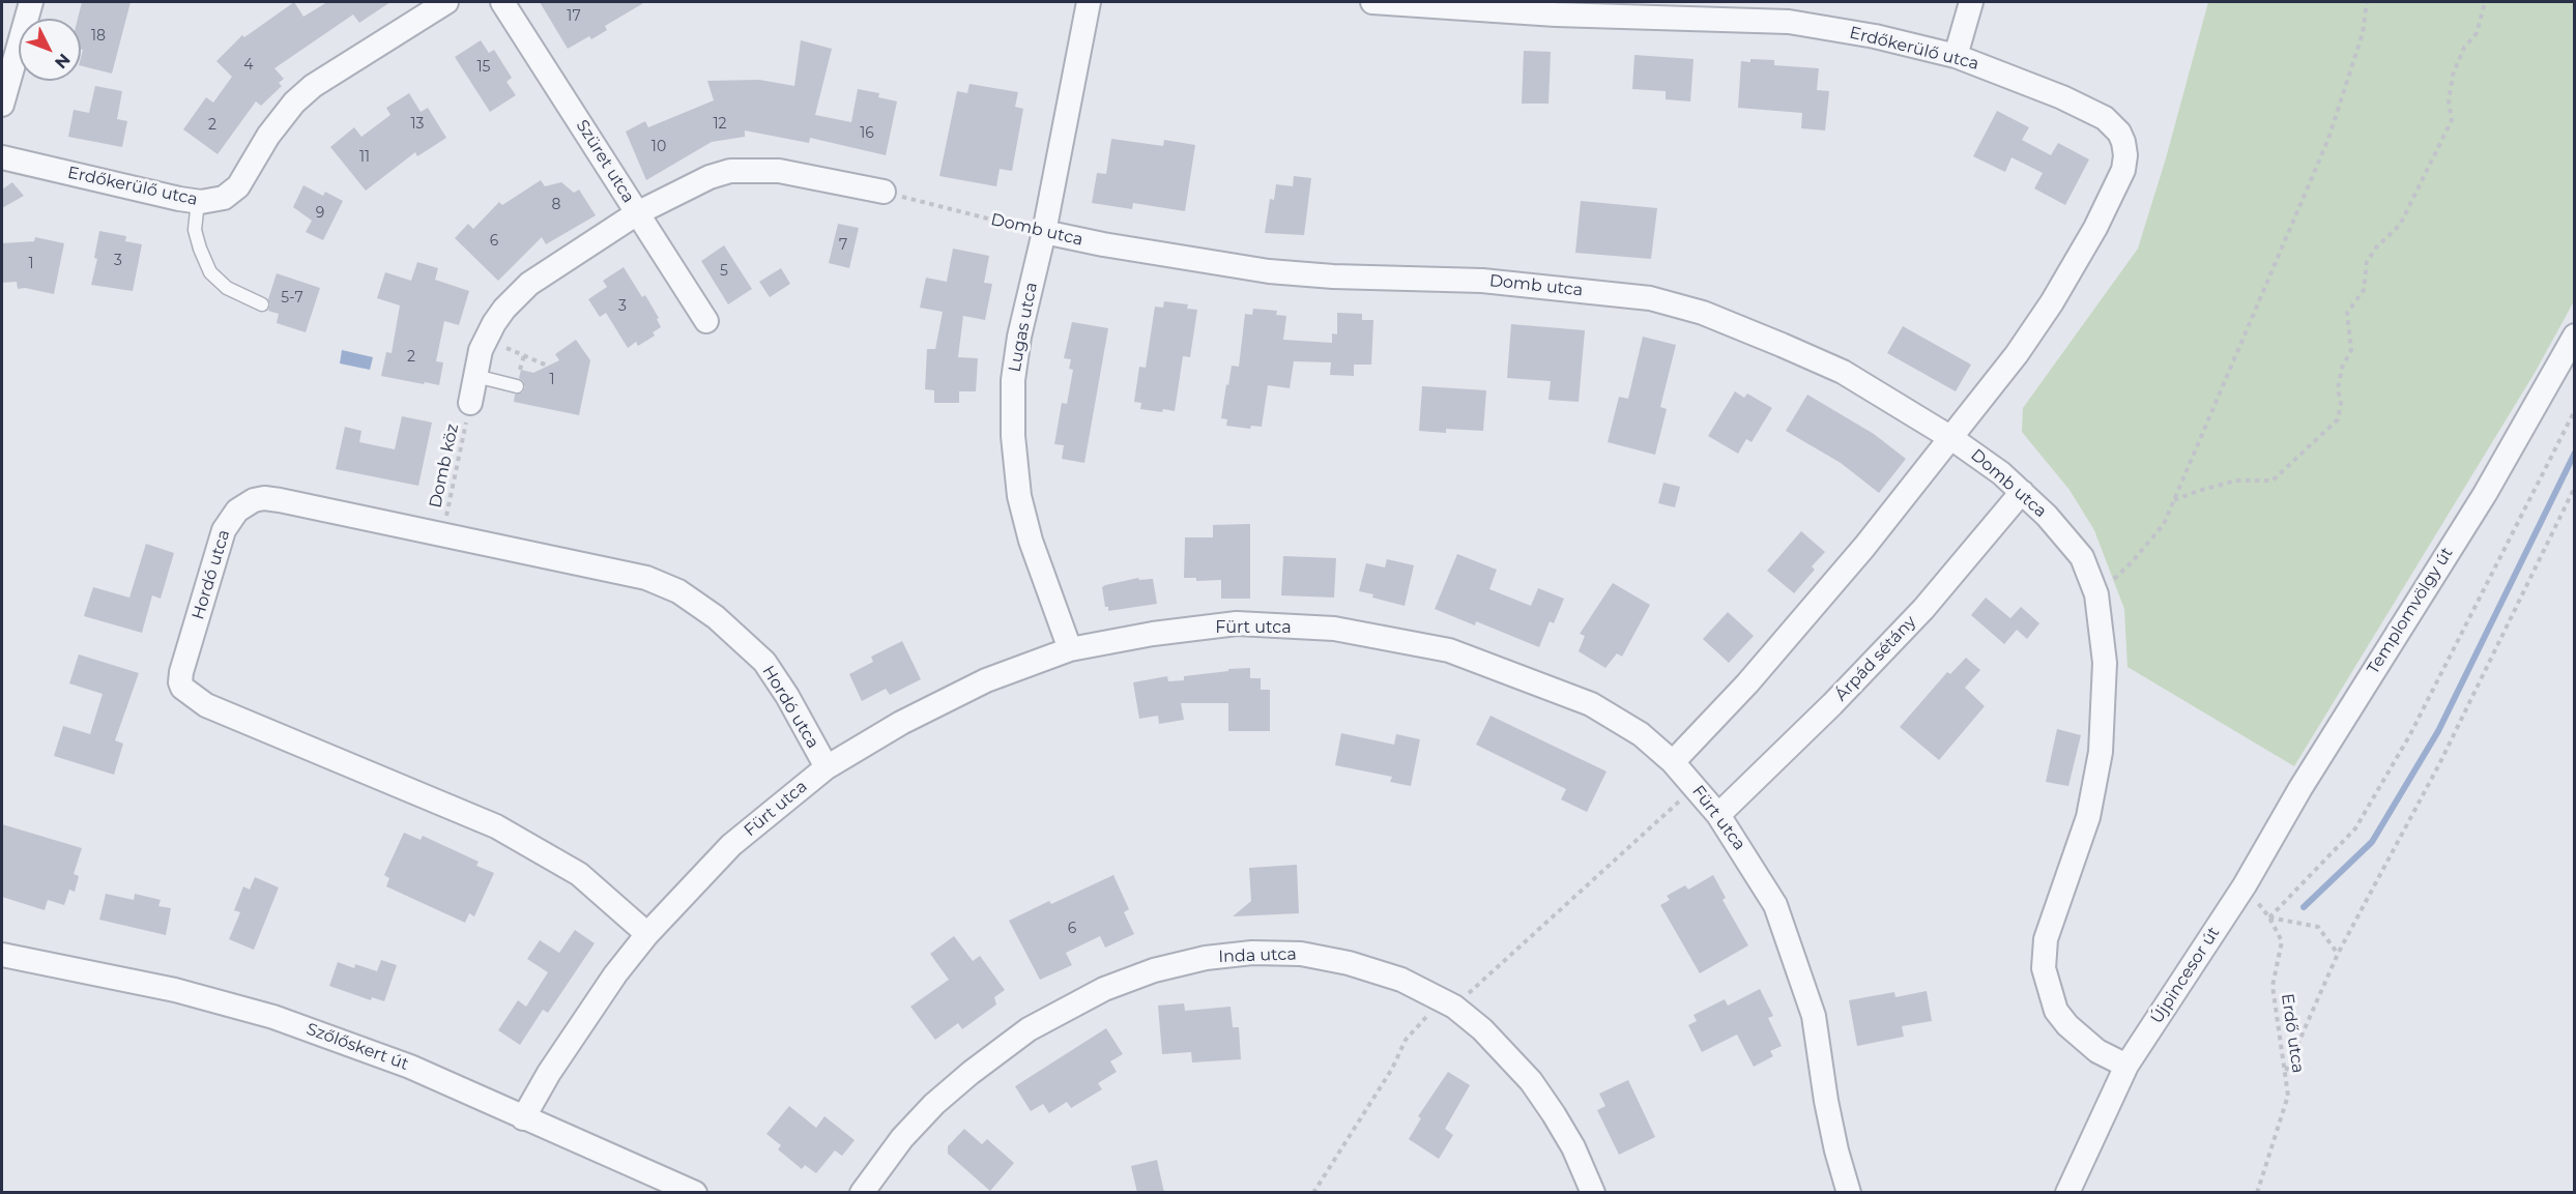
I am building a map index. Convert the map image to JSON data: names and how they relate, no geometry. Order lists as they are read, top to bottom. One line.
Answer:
{"streets":{"street":["Erdőkerülő utca","Szüret utca","Domb utca","Lugas utca","Hordó utca","Templomvölgy út","Fürt utca","Árpád sétány","Inda utca","Újpincesor út","Szőlőskert út"],"path":["Domb köz","Erdő utca"]},"crossings":[["Erdőkerülő utca","Domb utca"],["Domb utca","Lugas utca"],["Domb utca","Árpád sétány"],["Domb utca","Újpincesor út"],["Lugas utca","Fürt utca"],["Domb köz","Hordó utca"],["Hordó utca","Fürt utca"],["Templomvölgy út","Újpincesor út"],["Templomvölgy út","Erdő utca"],["Fürt utca","Árpád sétány"],["Fürt utca","Szőlőskert út"],["Újpincesor út","Erdő utca"]],"house_numbers":["17","18","4","15","13","12","2","16","10","11","8","9","6","7","3","1","5","5-7","3","2","1","6"],"north":"bottom right"}
